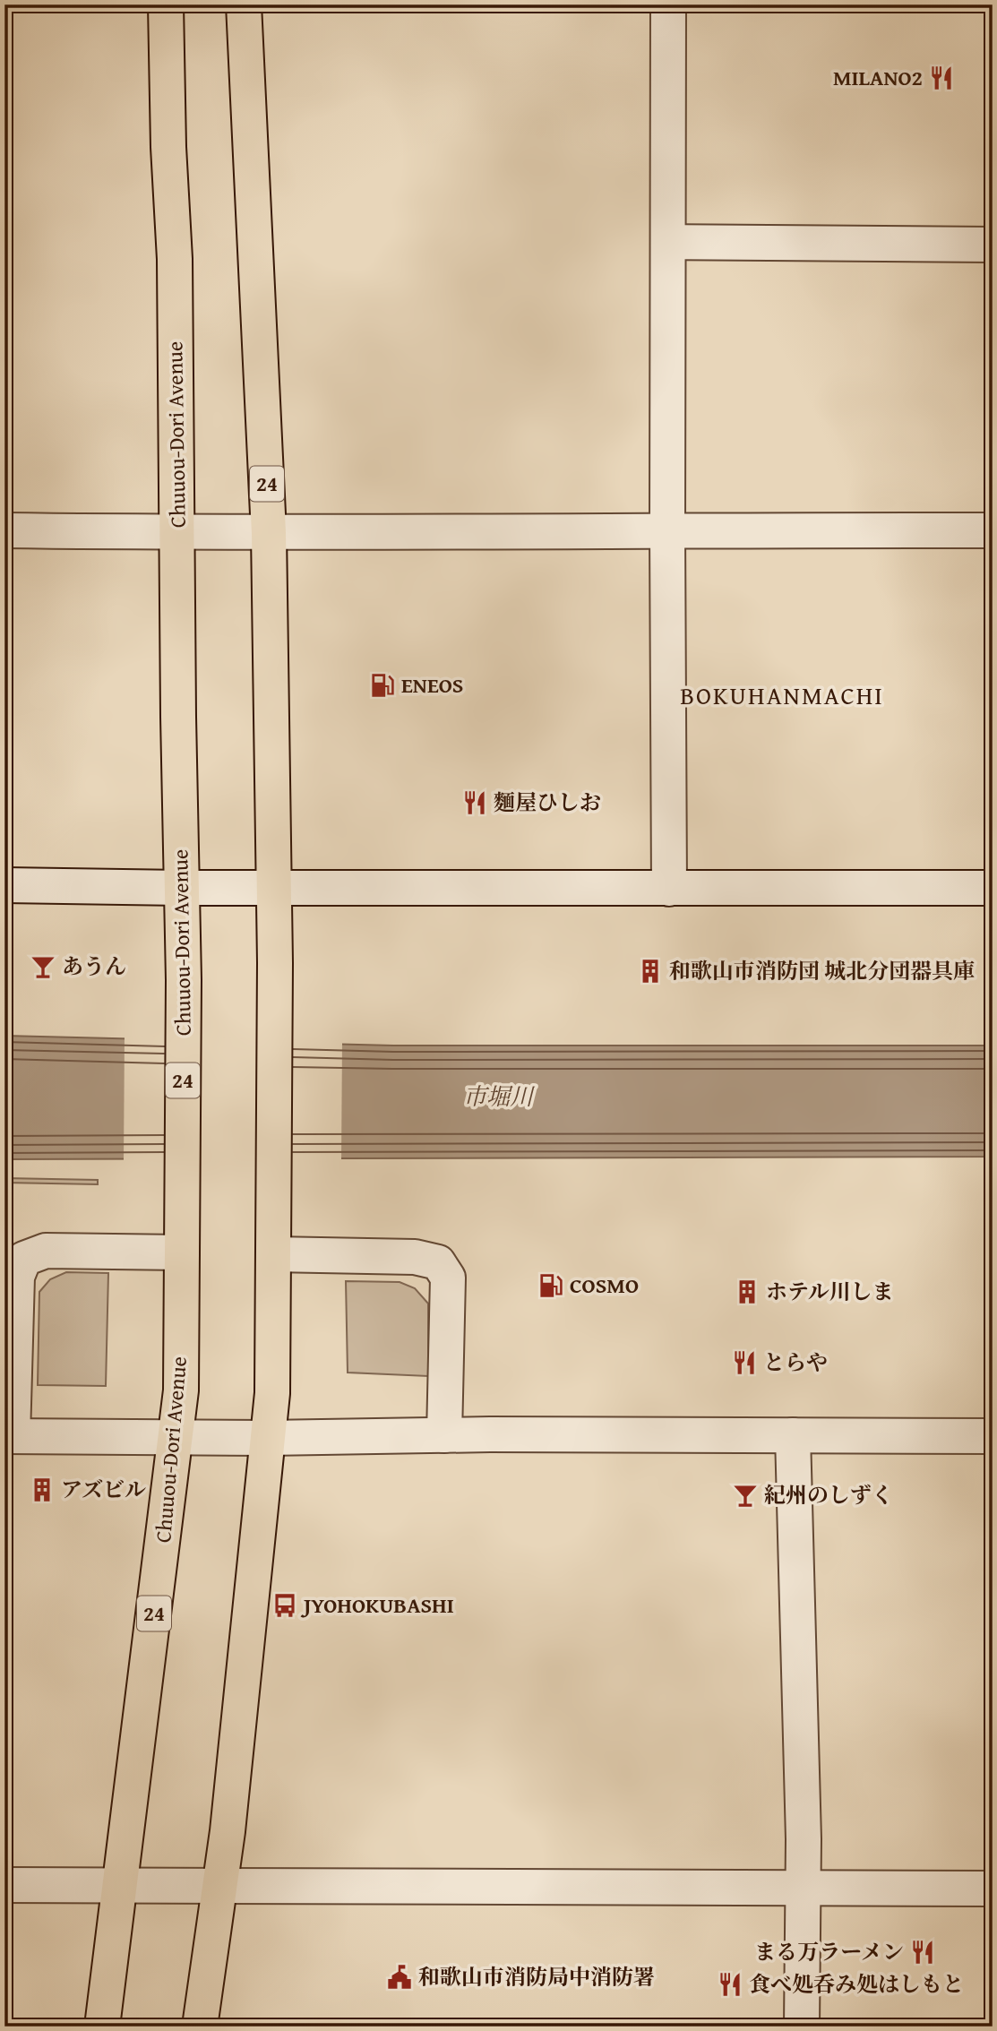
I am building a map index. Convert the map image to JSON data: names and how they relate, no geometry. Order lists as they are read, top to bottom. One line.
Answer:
{"streets":{"highway":["Chuuou-Dori Avenue","24"]},"districts":["BOKUHANMACHI"],"water":["市堀川"],"places":{"restaurant":["MILANO2","麵屋ひしお","とらや","まる万ラーメン","食べ処呑み処はしもと"],"fuel station":["ENEOS","COSMO"],"bar":["あうん","紀州のしずく"],"building":["和歌山市消防団 城北分団器具庫","ホテル川しま","アズビル"],"bus stop":["JYOHOKUBASHI"],"public building":["和歌山市消防局中消防署"]}}
